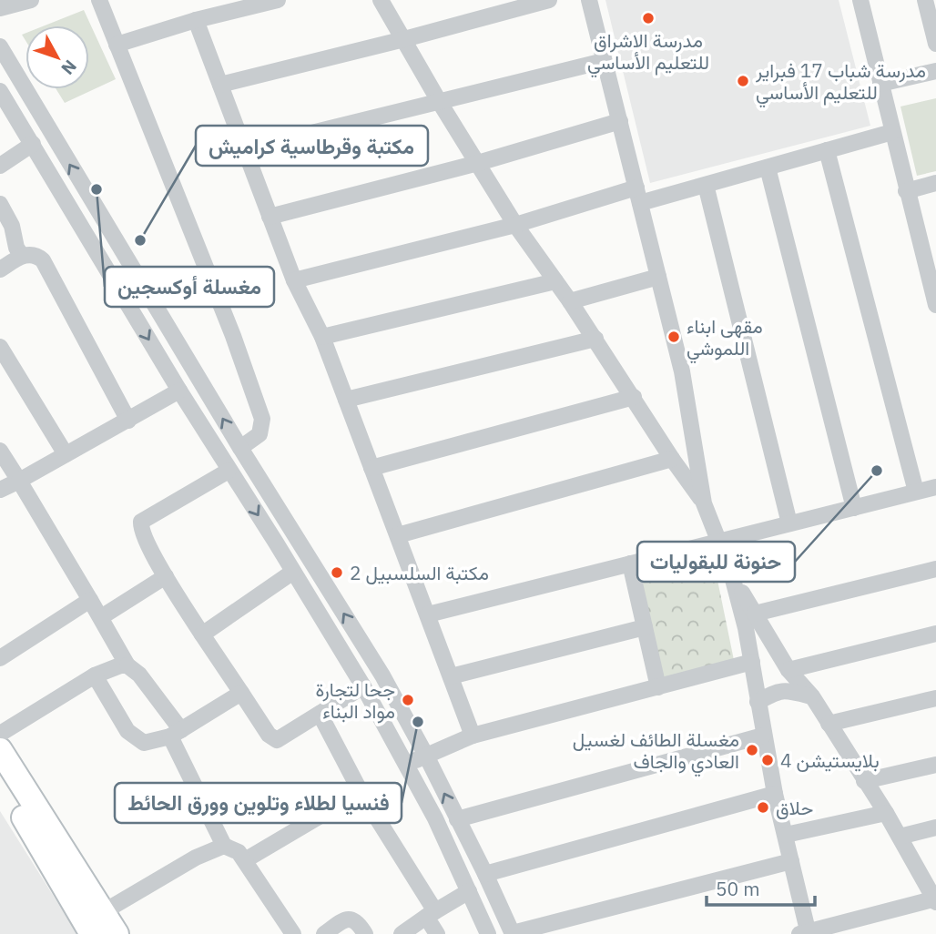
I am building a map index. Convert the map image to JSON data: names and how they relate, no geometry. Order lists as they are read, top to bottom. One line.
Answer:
{"places":["مدرسة الاشراق للتعليم الأساسي","مدرسة شباب 17 فبراير للتعليم الأساسي","مغسلة أوكسجين","مكتبة وقرطاسية كراميش","مقهى ابناء اللموشي","حنونة للبقوليات","مكتبة السلسبيل 2","جحا لتجارة مواد البناء","فنسيا لطلاء وتلوين وورق الحائط","مغسلة الطائف لغسيل العادي والجاف","بلايستيشن 4","حلاق"],"scale_bar":"50 m","north":"bottom right"}
